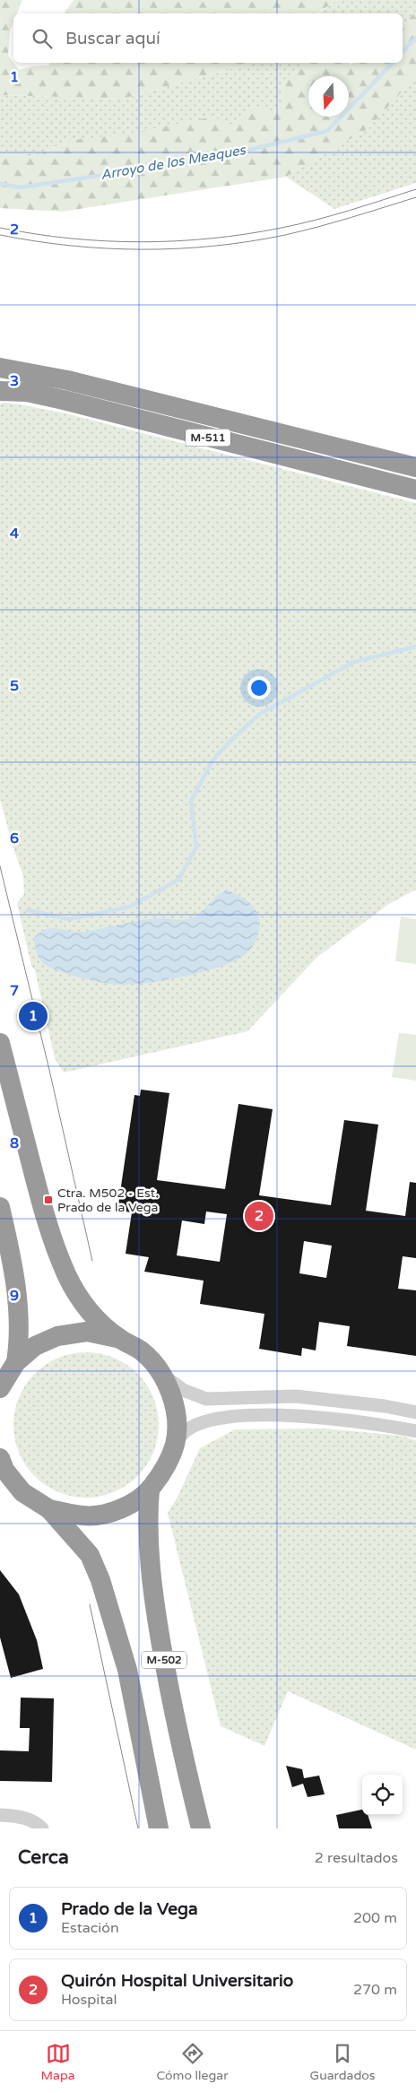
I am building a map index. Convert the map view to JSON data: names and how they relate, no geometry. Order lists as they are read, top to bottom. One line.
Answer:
{"streets":{"highway":["M-511","M-502"]},"water":["Arroyo de los Meaques"],"places":{"transit":["Ctra. M502 - Est. Prado de la Vega"]},"north":"bottom","page":{"search":"Buscar aquí","pins":["1","2"],"heading":["Cerca","2 resultados"],"list":[{"mark":"1","name":"Prado de la Vega","note":"Estación","value":"200 m"},{"mark":"2","name":"Quirón Hospital Universitario","note":"Hospital","value":"270 m"}],"nav":["Mapa","Cómo llegar","Guardados"]},"grid":{"rows":["1","2","3","4","5","6","7","8","9"]}}
